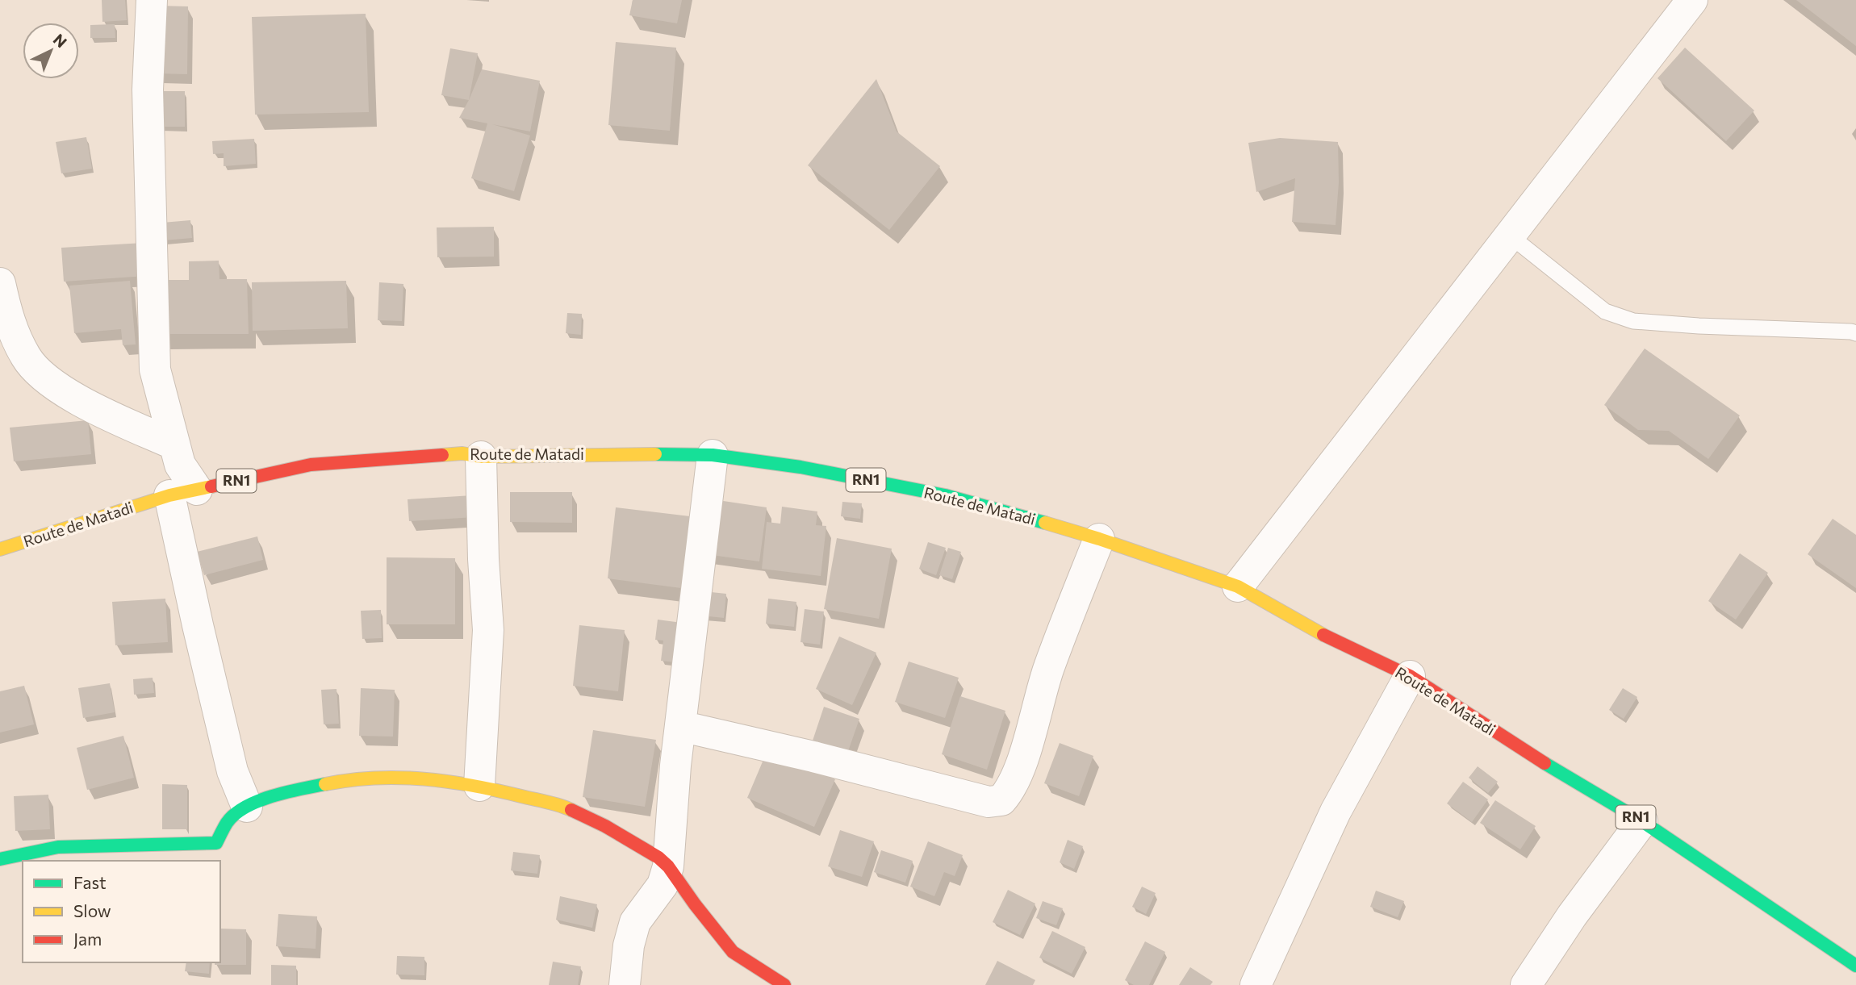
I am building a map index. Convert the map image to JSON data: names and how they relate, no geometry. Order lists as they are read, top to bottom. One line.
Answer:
{"streets":{"main road":["Route de Matadi","RN1"]},"legend":["Fast","Slow","Jam"],"north":"top right"}
